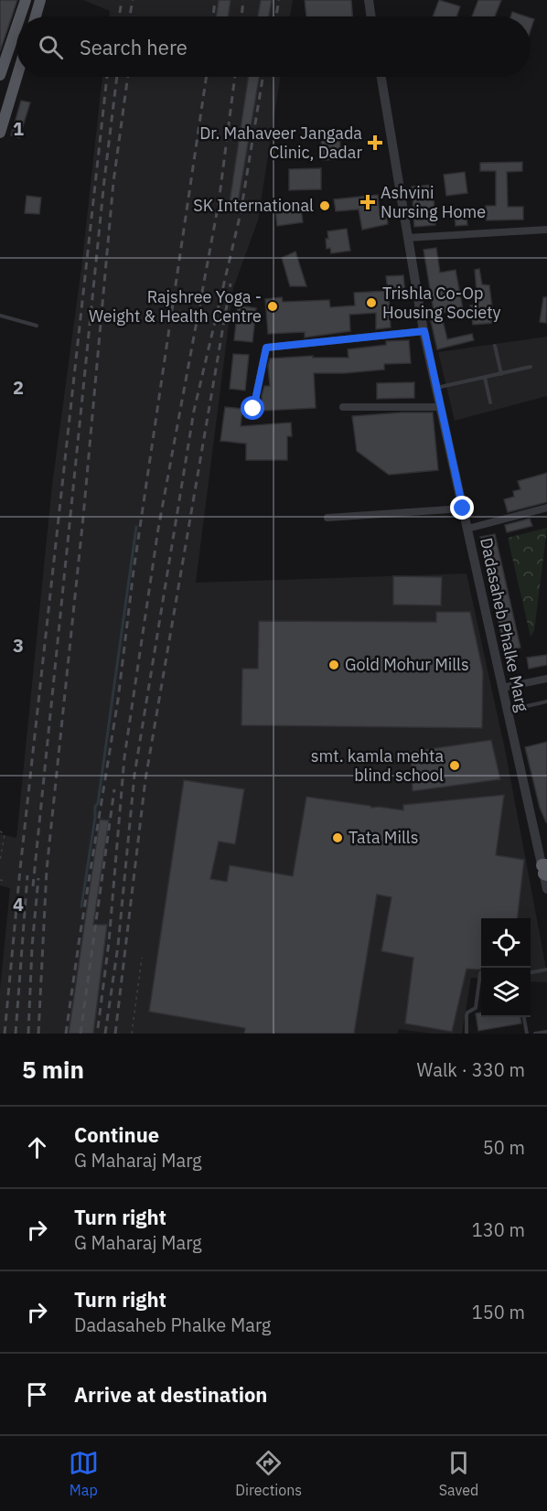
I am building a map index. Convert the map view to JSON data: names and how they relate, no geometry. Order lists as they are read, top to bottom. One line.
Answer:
{"streets":{"street":["Dadasaheb Phalke Marg"]},"places":{"health":["Dr. Mahaveer Jangada Clinic, Dadar","Ashvini Nursing Home"],"other":["SK International","Trishla Co-Op Housing Society","Rajshree Yoga - Weight & Health Centre","Gold Mohur Mills","smt. kamla mehta blind school","Tata Mills"]},"page":{"search":"Search here","heading":["5 min","Walk · 330 m"],"list":[["Continue","G Maharaj Marg","50 m"],["Turn right","G Maharaj Marg","130 m"],["Turn right","Dadasaheb Phalke Marg","150 m"],"Arrive at destination"],"nav":["Map","Directions","Saved"]},"grid":{"rows":["1","2","3","4"]}}
